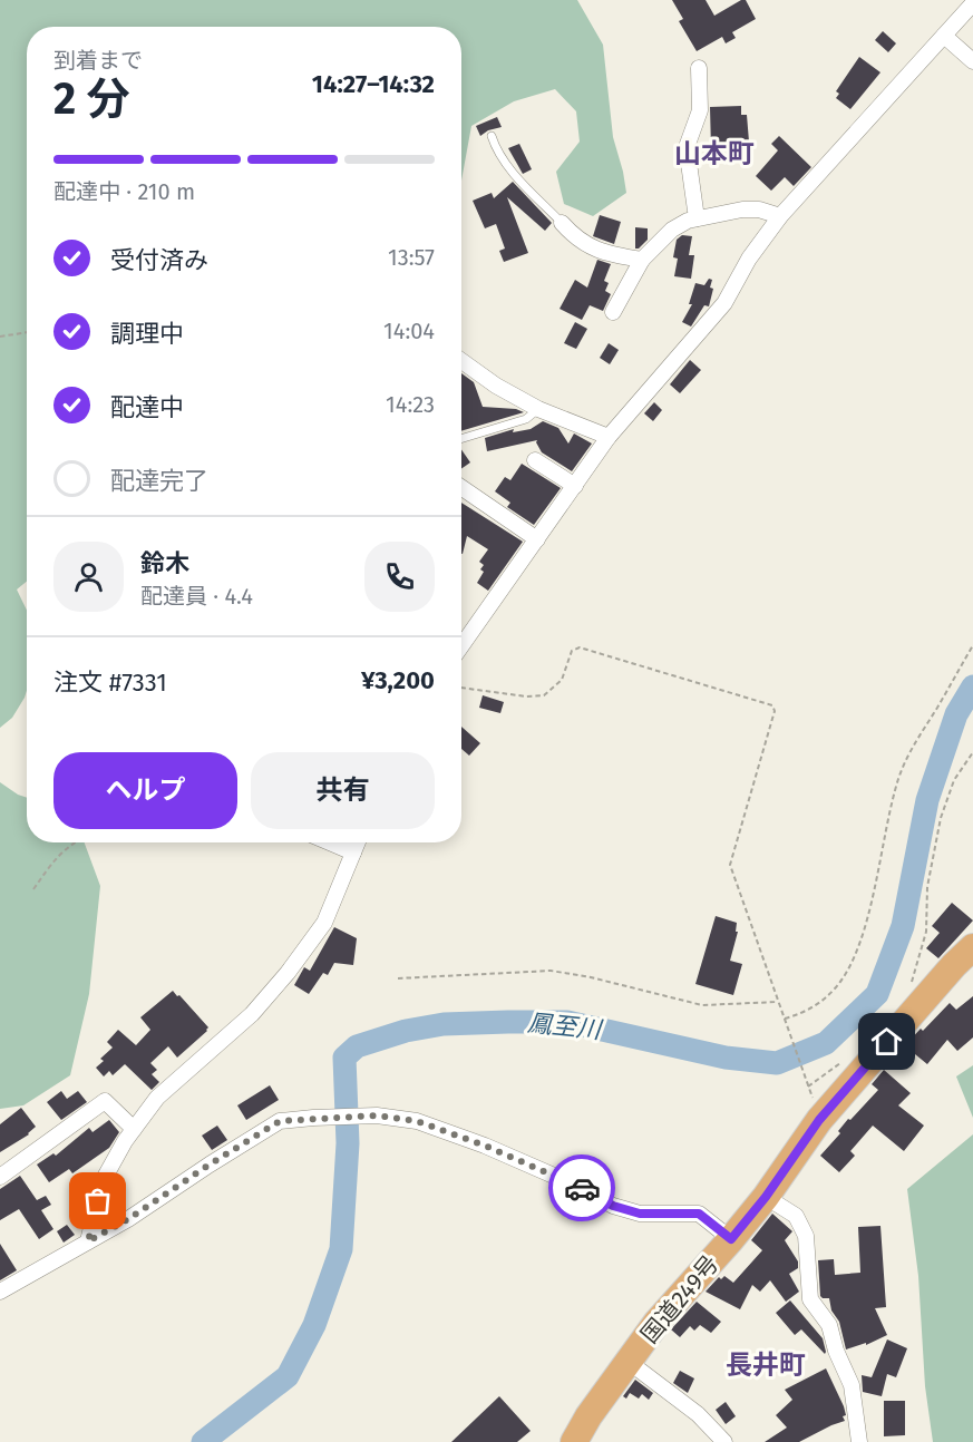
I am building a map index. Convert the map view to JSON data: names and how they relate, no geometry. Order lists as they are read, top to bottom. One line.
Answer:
{"streets":{"highway":["国道249号"]},"districts":["山本町","長井町"],"water":["鳳至川"],"page":{"heading":["2 分","到着まで","14:27–14:32"],"panel":["鈴木","配達員 · 4.4","注文 #7331","¥3,200"],"bar":"配達中 · 210 m","list":[["受付済み","13:57"],["調理中","14:04"],["配達中","14:23"],"配達完了"],"buttons":["ヘルプ","共有"]}}
